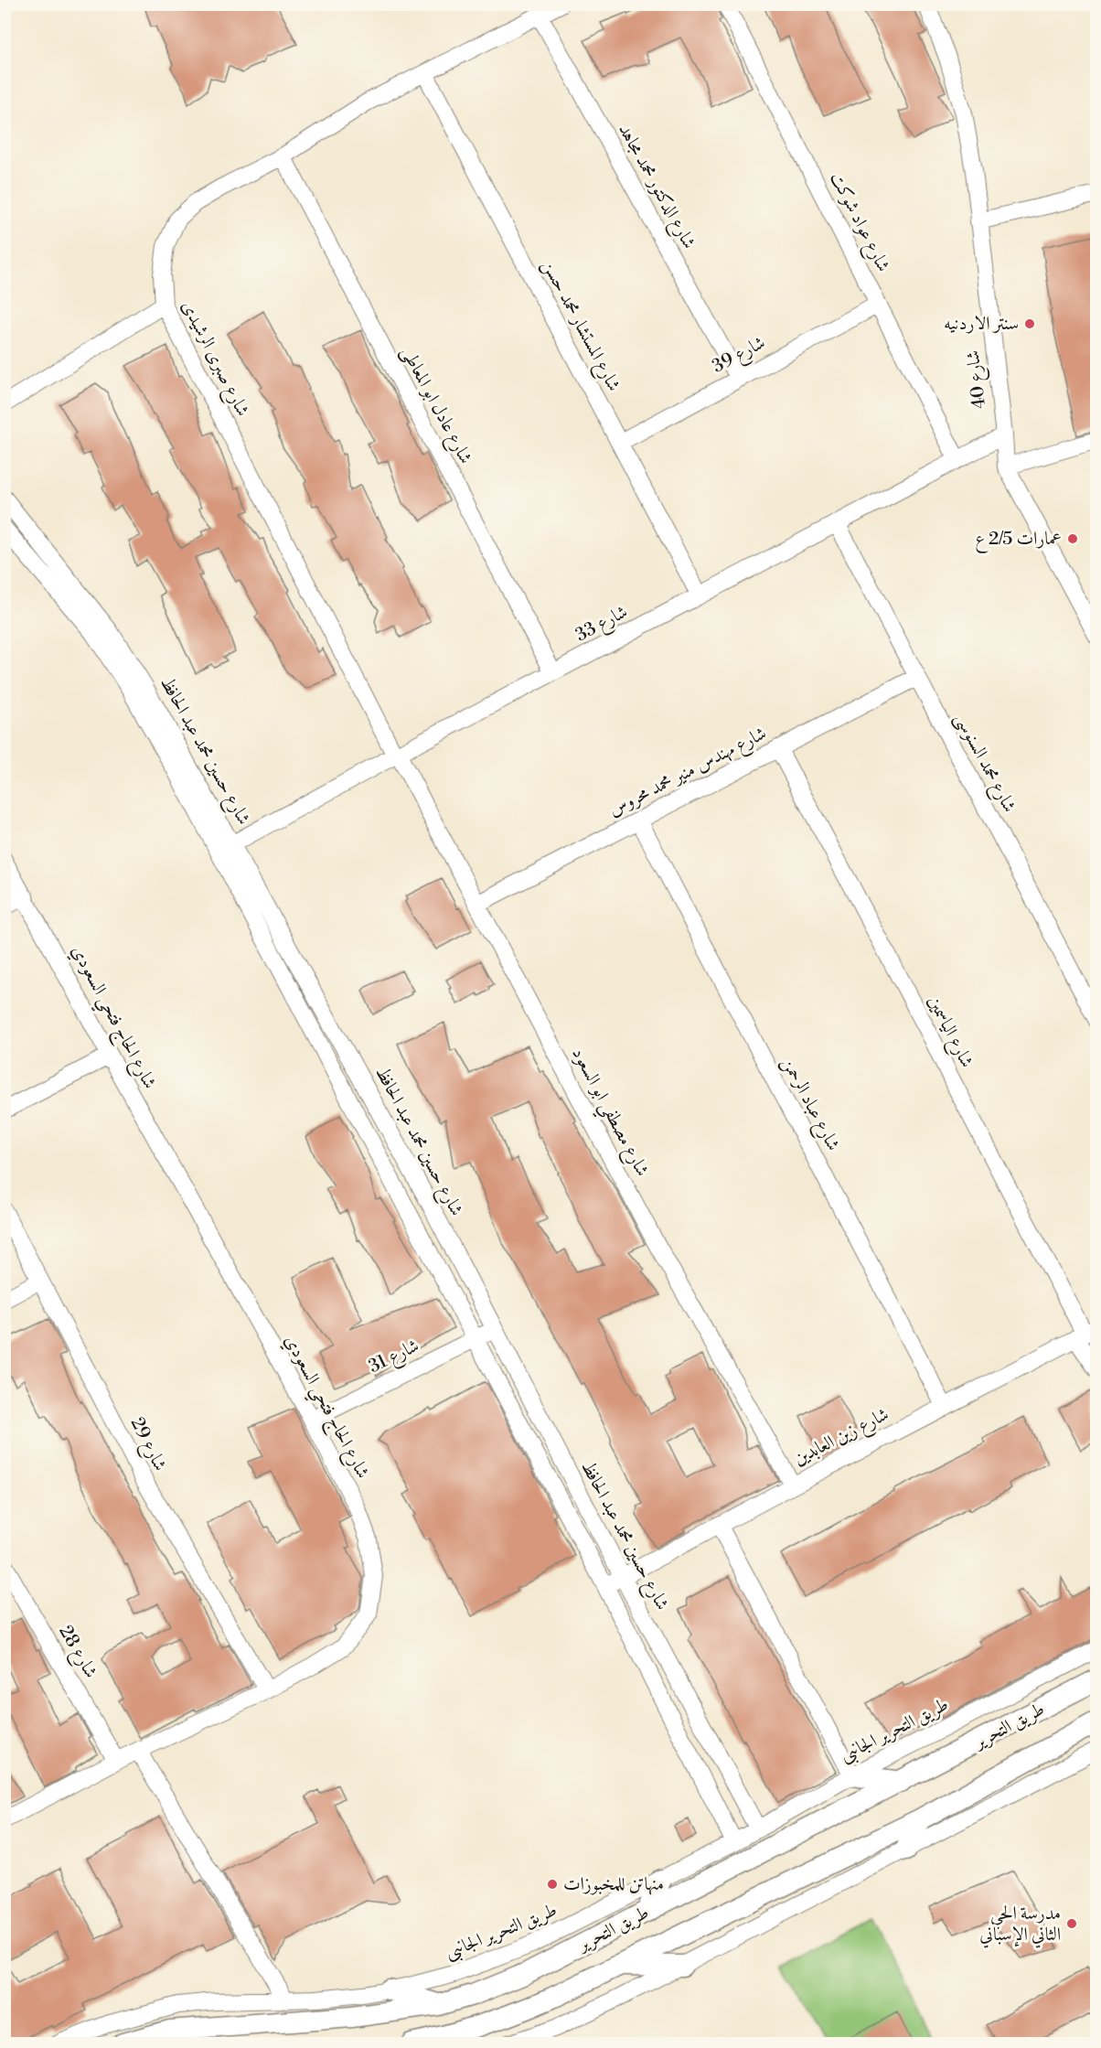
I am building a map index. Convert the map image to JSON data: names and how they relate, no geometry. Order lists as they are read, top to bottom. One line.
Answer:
{"streets":{"street":["شارع الدكتور محمد مجاهد","شارع عواد شوكت","شارع المستشار محمد حسن","شارع 39","شارع صبرى الرشيدى","شارع 40","شارع عادل ابو المعاطى","شارع 33","شارع حسين محمد عبد الحافظ","شارع محمد السنوسى","شارع مهندس منير محمد محروس","شارع الحاج فتحي السعودي","شارع الياسمين","شارع عباد الرحمن","شارع مصطفي ابو السعود","شارع 31","شارع زين العابدين","شارع 29","شارع 28","طريق التحرير","طريق التحرير الجانبى"]},"crossings":[["شارع الدكتور محمد مجاهد","شارع 39"],["شارع الدكتور محمد مجاهد","شارع صبرى الرشيدى"],["شارع عواد شوكت","شارع 39"],["شارع عواد شوكت","شارع 33"],["شارع المستشار محمد حسن","شارع 39"],["شارع المستشار محمد حسن","شارع صبرى الرشيدى"],["شارع المستشار محمد حسن","شارع 33"],["شارع صبرى الرشيدى","شارع عادل ابو المعاطى"],["شارع صبرى الرشيدى","شارع 33"],["شارع صبرى الرشيدى","شارع مصطفي ابو السعود"],["شارع 40","شارع 33"],["شارع عادل ابو المعاطى","شارع 33"],["شارع 33","شارع حسين محمد عبد الحافظ"],["شارع 33","شارع محمد السنوسى"],["شارع 33","شارع مصطفي ابو السعود"],["شارع حسين محمد عبد الحافظ","شارع 31"],["شارع حسين محمد عبد الحافظ","شارع زين العابدين"],["شارع حسين محمد عبد الحافظ","طريق التحرير الجانبى"],["شارع محمد السنوسى","شارع مهندس منير محمد محروس"],["شارع مهندس منير محمد محروس","شارع الياسمين"],["شارع مهندس منير محمد محروس","شارع عباد الرحمن"],["شارع مهندس منير محمد محروس","شارع مصطفي ابو السعود"],["شارع الحاج فتحي السعودي","شارع 31"],["شارع الحاج فتحي السعودي","شارع 29"],["شارع الحاج فتحي السعودي","شارع 28"],["شارع الياسمين","شارع زين العابدين"],["شارع عباد الرحمن","شارع زين العابدين"],["شارع مصطفي ابو السعود","شارع زين العابدين"]],"places":["سنتر الاردنيه","عمارات 2/5 ع","منهاتن للمخبوزات","مدرسة الحي الثاني الإسباني"]}
